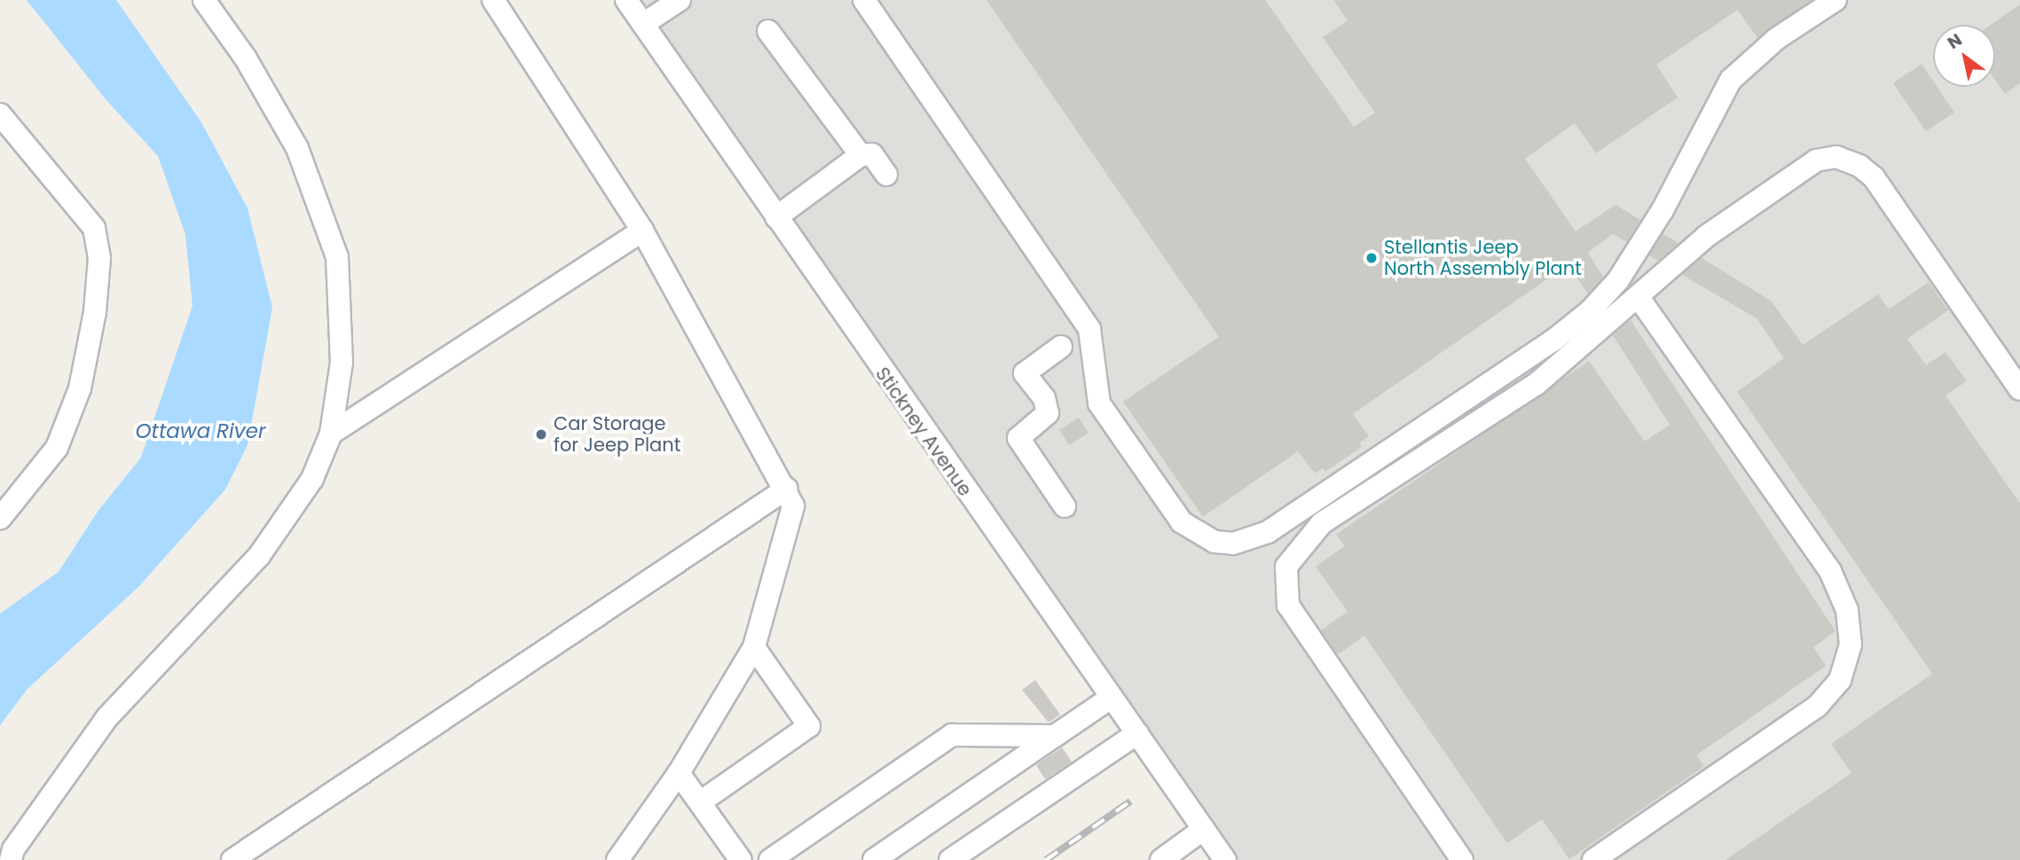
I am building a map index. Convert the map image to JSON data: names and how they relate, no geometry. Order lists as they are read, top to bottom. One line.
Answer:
{"streets":{"street":["Stickney Avenue"]},"water":["Ottawa River"],"places":["Stellantis Jeep North Assembly Plant","Car Storage for Jeep Plant"],"north":"top left"}
